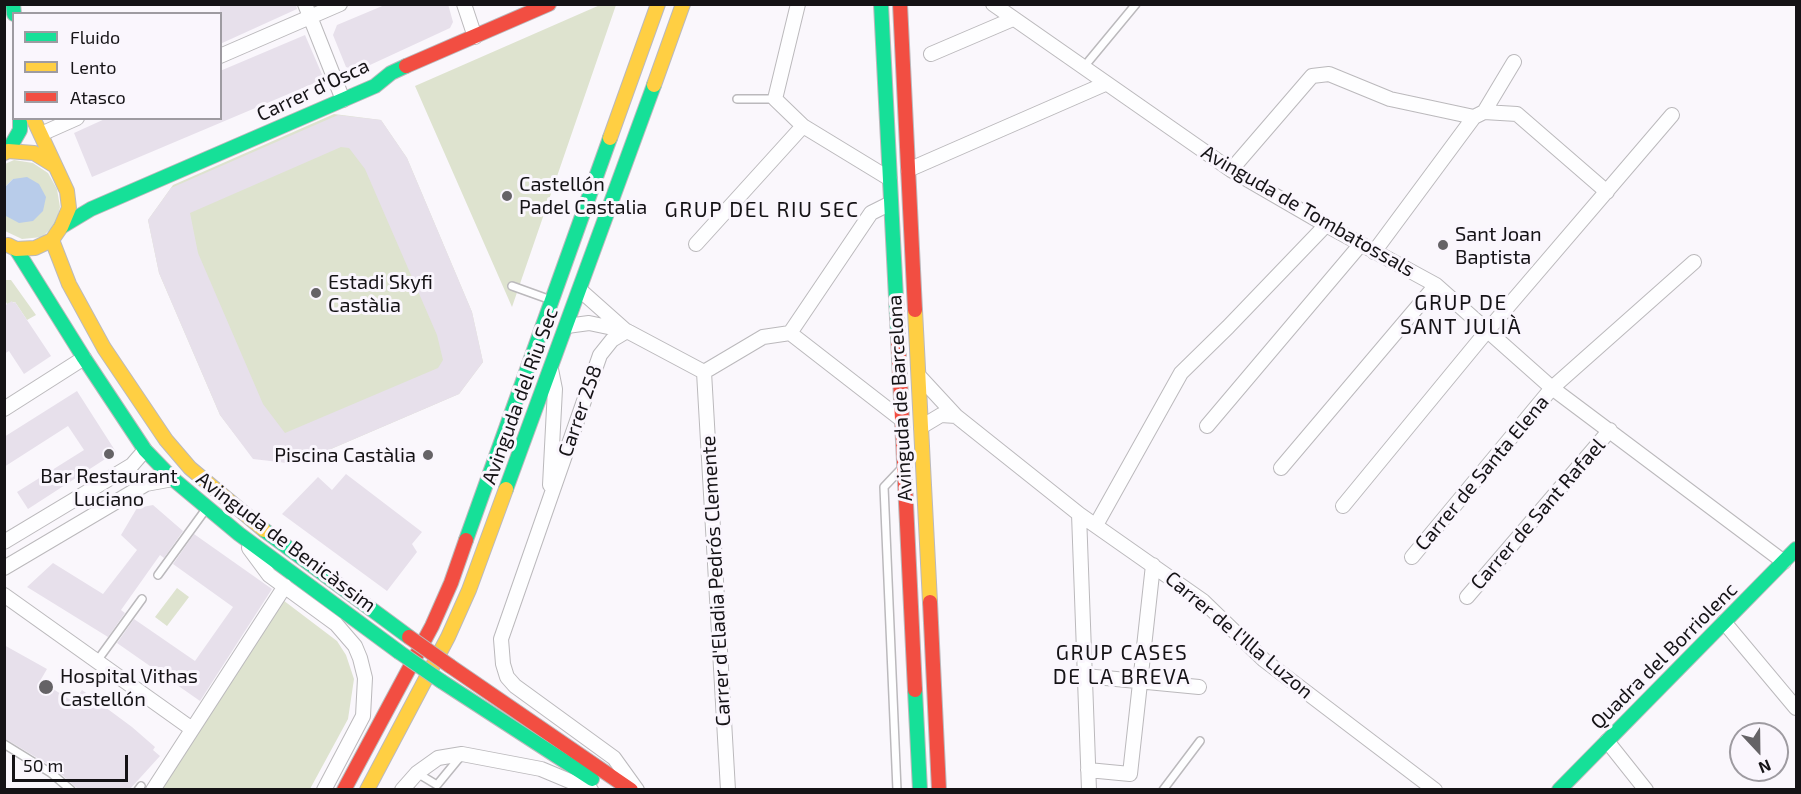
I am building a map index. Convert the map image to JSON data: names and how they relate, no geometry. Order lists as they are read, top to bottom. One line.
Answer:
{"streets":{"main road":["Carrer d'Osca","Avinguda del Riu Sec","Avinguda de Barcelona","Avinguda de Benicàssim","Quadra del Borriolenc"],"street":["Avinguda de Tombatossals","Carrer 258","Carrer de Santa Elena","Carrer de Sant Rafael","Carrer d'Eladia Pedrós Clemente","Carrer de l'Illa Luzon"]},"crossings":[["Avinguda de Tombatossals","Carrer de Santa Elena"],["Avinguda de Tombatossals","Carrer de Sant Rafael"],["Avinguda de Tombatossals","Quadra del Borriolenc"],["Avinguda del Riu Sec","Carrer 258"],["Avinguda de Barcelona","Carrer de l'Illa Luzon"]],"districts":["GRUP DEL RIU SEC","GRUP DE SANT JULIÀ","GRUP CASES DE LA BREVA"],"places":["Castellón Padel Castalia","Sant Joan Baptista","Estadi Skyfi Castàlia","Bar Restaurant Luciano","Piscina Castàlia","Hospital Vithas Castellón"],"legend":["Fluido","Lento","Atasco"],"scale_bar":"50 m","north":"bottom"}
